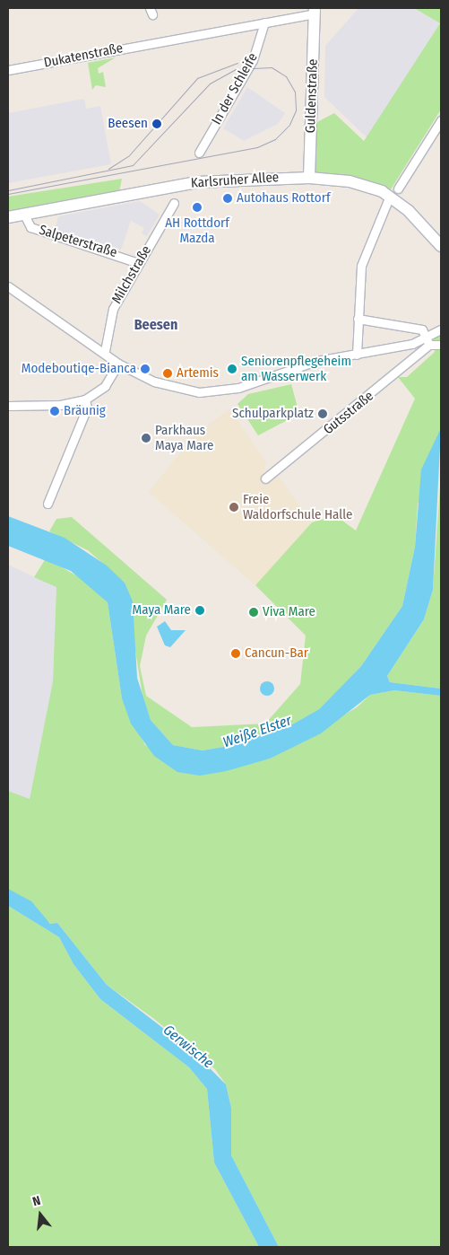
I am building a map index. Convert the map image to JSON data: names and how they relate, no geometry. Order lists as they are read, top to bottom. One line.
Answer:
{"streets":{"street":["Dukatenstraße","In der Schleife","Guldenstraße","Karlsruher Allee","Salpeterstraße","Milchstraße","Gutsstraße"]},"crossings":[["Dukatenstraße","Guldenstraße"],["In der Schleife","Guldenstraße"],["Guldenstraße","Karlsruher Allee"],["Karlsruher Allee","Salpeterstraße"],["Salpeterstraße","Milchstraße"]],"districts":["Beesen"],"water":["Weiße Elster","Gerwische"],"places":["Beesen","Autohaus Rottorf","AH Rottdorf Mazda","Modeboutiqe-Bianca","Seniorenpflegeheim am Wasserwerk","Artemis","Bräunig","Schulparkplatz","Parkhaus Maya Mare","Freie Waldorfschule Halle","Maya Mare","Viva Mare","Cancun-Bar"],"north":"top"}
